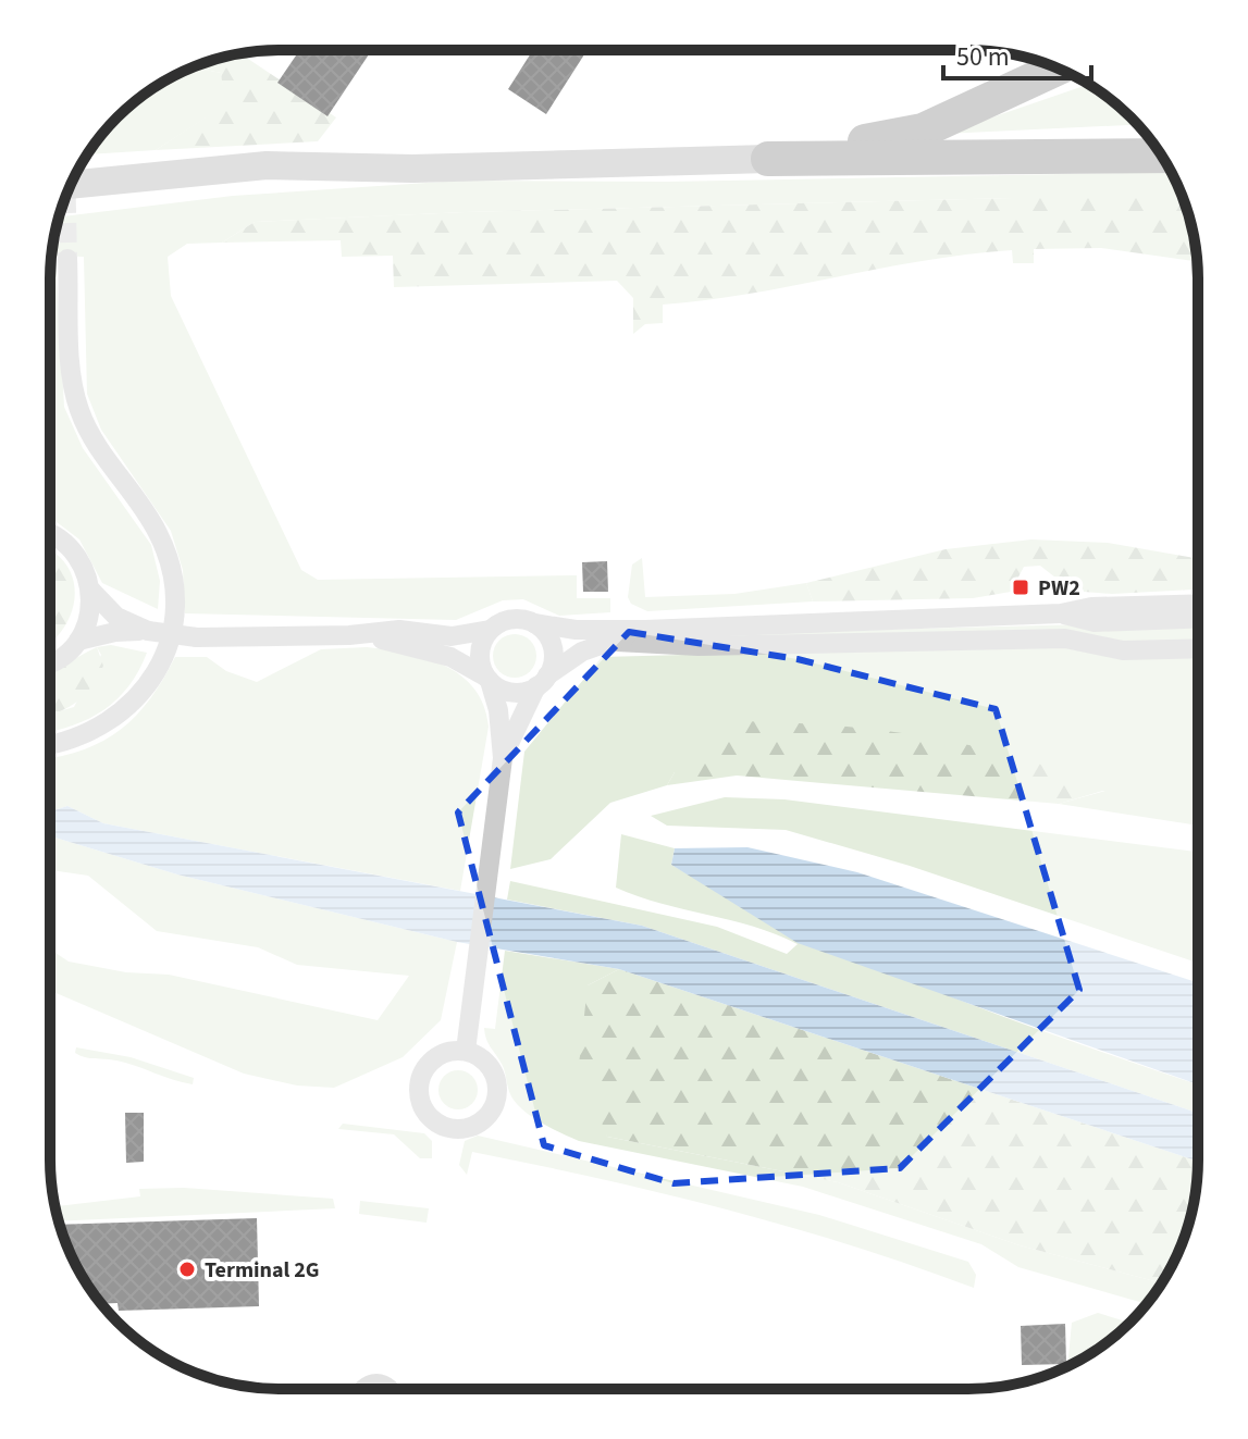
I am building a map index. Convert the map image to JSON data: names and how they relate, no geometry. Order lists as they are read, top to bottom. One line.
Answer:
{"places":{"transit":["PW2"],"other":["Terminal 2G"]},"scale_bar":"50 m"}
